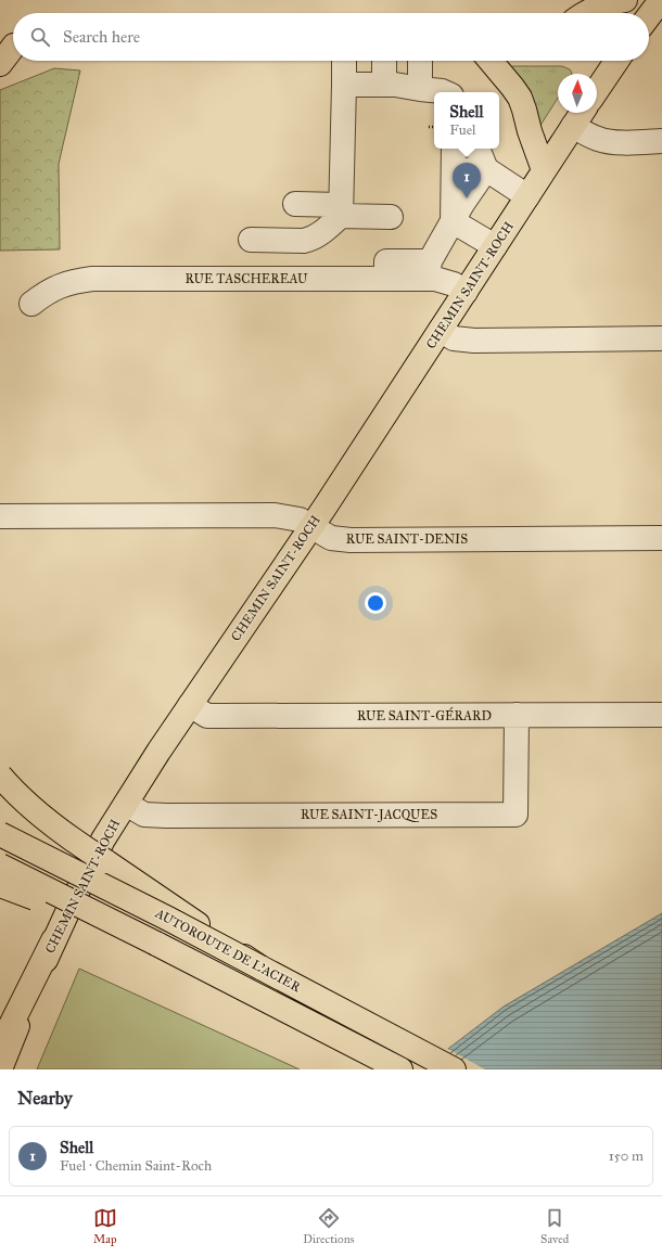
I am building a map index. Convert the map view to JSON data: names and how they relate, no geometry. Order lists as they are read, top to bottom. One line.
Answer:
{"streets":{"main road":["CHEMIN SAINT-ROCH","AUTOROUTE DE L'ACIER"],"street":["RUE TASCHEREAU","RUE SAINT-DENIS","RUE SAINT-GÉRARD","RUE SAINT-JACQUES"]},"crossings":[["RUE TASCHEREAU","CHEMIN SAINT-ROCH"],["CHEMIN SAINT-ROCH","RUE SAINT-DENIS"],["CHEMIN SAINT-ROCH","RUE SAINT-GÉRARD"],["CHEMIN SAINT-ROCH","RUE SAINT-JACQUES"],["RUE SAINT-GÉRARD","RUE SAINT-JACQUES"]],"north":"top","page":{"search":"Search here","popup":["Shell","Fuel"],"pins":"1","heading":"Nearby","list":[{"mark":"1","name":"Shell","note":"Fuel · Chemin Saint-Roch","value":"150 m"}],"nav":["Map","Directions","Saved"]}}
